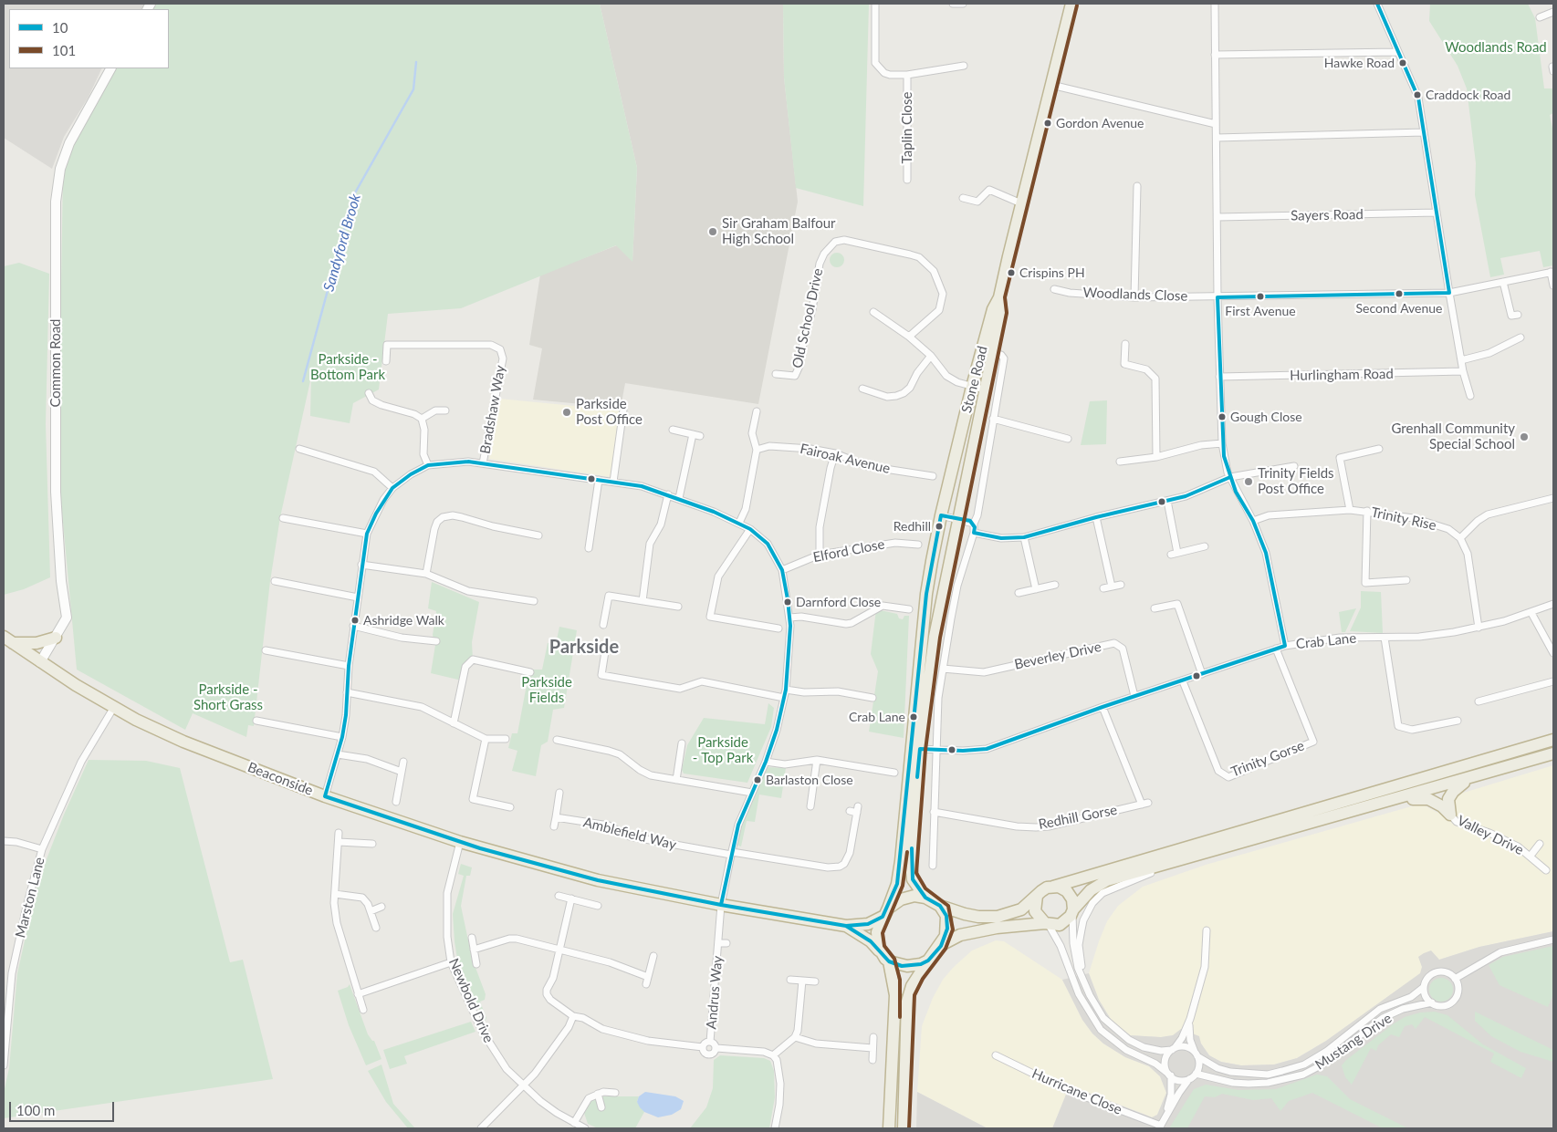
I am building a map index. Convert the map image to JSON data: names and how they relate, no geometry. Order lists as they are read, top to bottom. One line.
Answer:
{"streets":{"highway":["Stone Road","Beaconside"],"street":["Taplin Close","Sayers Road","Woodlands Close","Old School Drive","Common Road","Hurlingham Road","Bradshaw Way","Fairoak Avenue","Trinity Rise","Elford Close","Crab Lane","Beverley Drive","Trinity Gorse","Redhill Gorse","Amblefield Way","Valley Drive","Marston Lane","Andrus Way","Newbold Drive","Mustang Drive","Hurricane Close"]},"crossings":[["Common Road","Beaconside"],["Stone Road","Crab Lane"],["Stone Road","Beaconside"],["Elford Close","Andrus Way"],["Crab Lane","Beverley Drive"],["Crab Lane","Trinity Gorse"],["Beaconside","Marston Lane"],["Beaconside","Andrus Way"],["Beaconside","Newbold Drive"],["Amblefield Way","Andrus Way"]],"districts":["Parkside"],"water":["Sandyford Brook"],"parks":["Woodlands Road","Parkside - Bottom Park","Parkside Fields","Parkside - Short Grass","Parkside - Top Park"],"places":["Hawke Road","Craddock Road","Gordon Avenue","Sir Graham Balfour High School","Crispins PH","Second Avenue","First Avenue","Parkside Post Office","Gough Close","Grenhall Community Special School","Trinity Fields Post Office","Redhill","Darnford Close","Ashridge Walk","Crab Lane","Barlaston Close"],"lines":["transit line 10","transit line 101"],"legend":["10","101"],"scale_bar":"100 m"}
